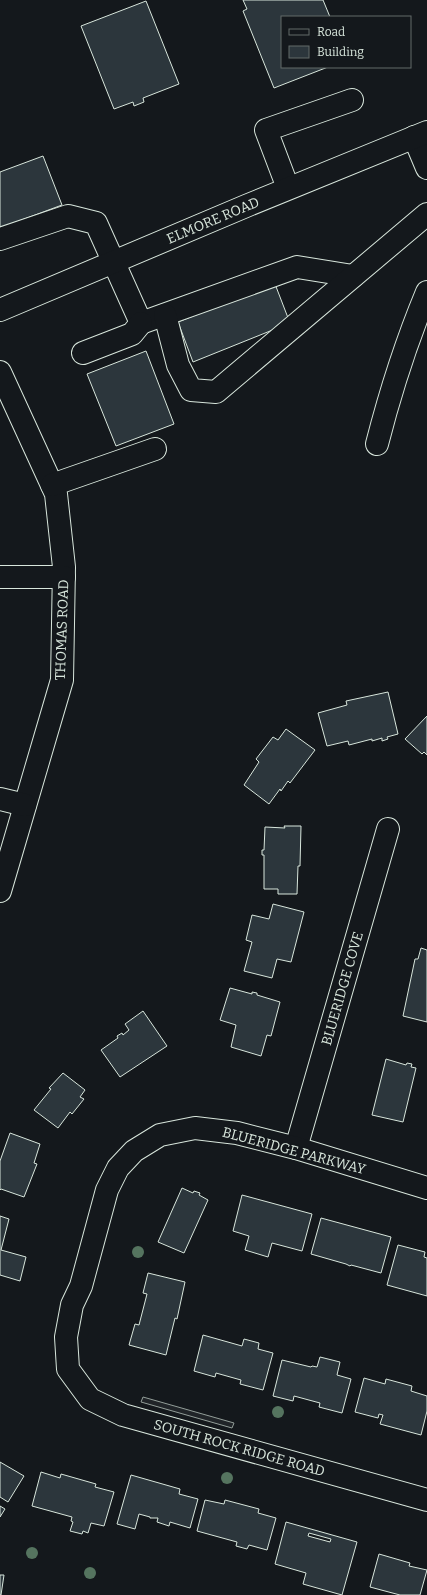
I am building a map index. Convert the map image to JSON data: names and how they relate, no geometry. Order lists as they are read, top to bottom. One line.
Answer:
{"streets":{"street":["ELMORE ROAD","THOMAS ROAD","BLUERIDGE COVE","BLUERIDGE PARKWAY","SOUTH ROCK RIDGE ROAD"]},"crossings":[["BLUERIDGE COVE","BLUERIDGE PARKWAY"],["BLUERIDGE PARKWAY","SOUTH ROCK RIDGE ROAD"]],"legend":["Road","Building"]}
